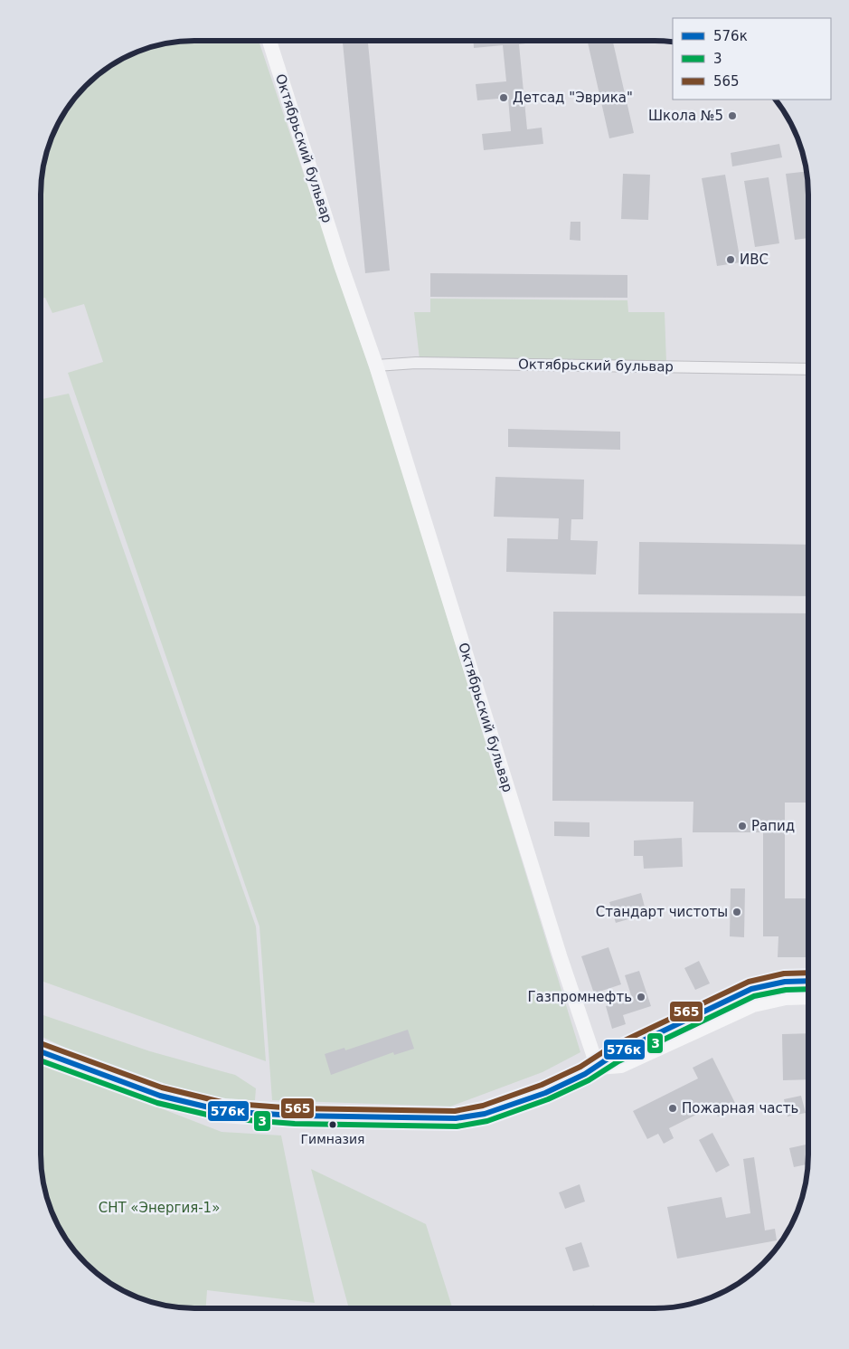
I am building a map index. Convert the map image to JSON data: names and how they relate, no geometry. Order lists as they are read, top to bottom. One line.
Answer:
{"streets":{"street":["Октябрьский бульвар"]},"parks":["СНТ «Энергия-1»"],"places":["Детсад \"Эврика\"","Школа №5","ИВС","Рапид","Стандарт чистоты","Газпромнефть","Пожарная часть","Гимназия"],"lines":["transit line 565","transit line 576к","transit line 3"],"legend":["576к","3","565"]}
